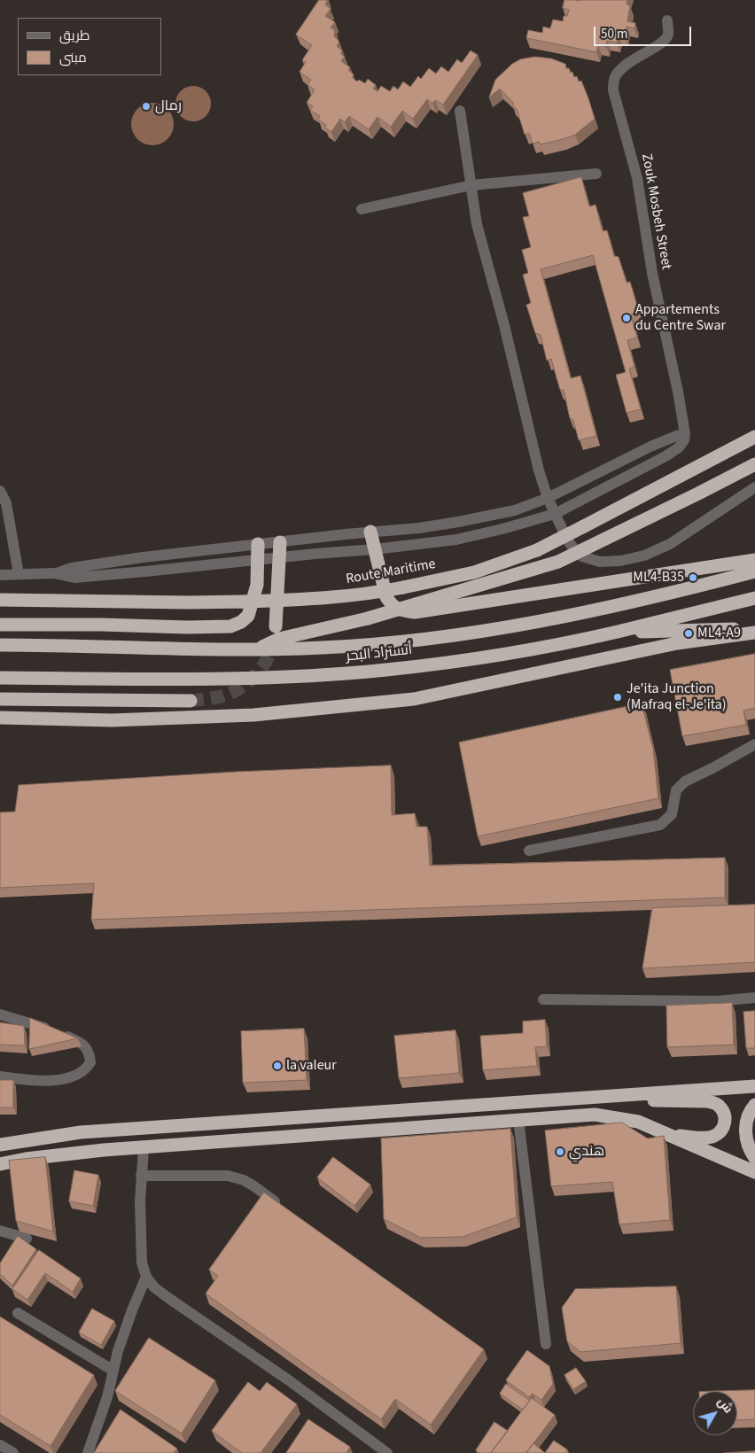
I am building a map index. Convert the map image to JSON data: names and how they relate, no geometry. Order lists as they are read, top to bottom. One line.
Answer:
{"streets":{"highway":["Route Maritime","أتستراد البحر"],"street":["Zouk Mosbeh Street"]},"places":["رمال","Appartements du Centre Swar","ML4-B35","ML4-A9","Je'ita Junction (Mafraq el-Je'ita)","la valeur","هندي"],"legend":["طريق","مبنى"],"scale_bar":"50 m","north":"top right"}
